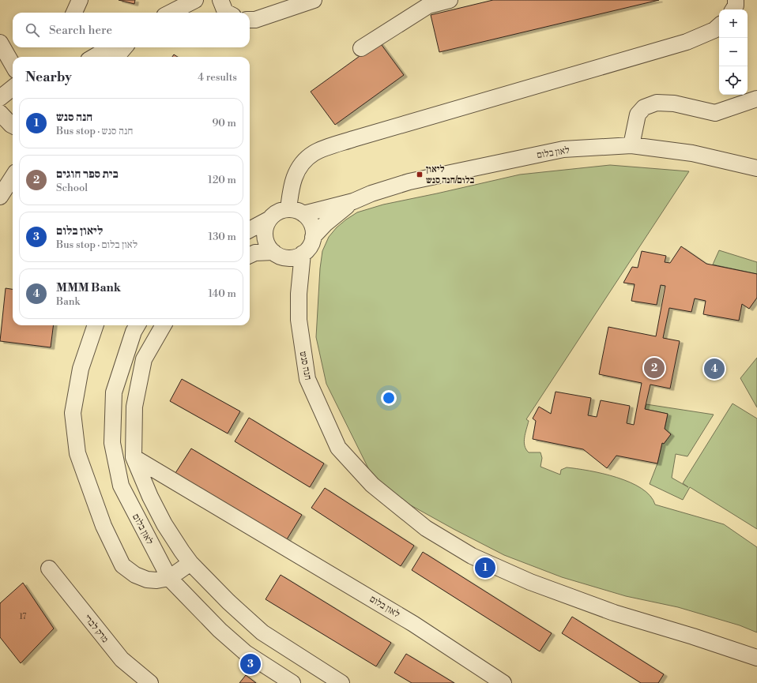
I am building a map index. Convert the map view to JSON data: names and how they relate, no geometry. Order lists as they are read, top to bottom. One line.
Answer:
{"streets":{"street":["לאון בלום","חנה סנש","מרק לברי"]},"crossings":[["לאון בלום","חנה סנש"]],"places":{"transit":["ליאון בלום/חנה סנש"]},"house_numbers":["17"],"page":{"map_buttons":["+","−"],"search":"Search here","heading":["Nearby","4 results"],"list":[{"mark":"1","name":"חנה סנש","note":"Bus stop · חנה סנש","value":"90 m"},{"mark":"2","name":"בית ספר חוגים","note":"School","value":"120 m"},{"mark":"3","name":"ליאון בלום","note":"Bus stop · לאון בלום","value":"130 m"},{"mark":"4","name":"MMM Bank","note":"Bank","value":"140 m"}],"pins":["2","4","1","3"]}}
